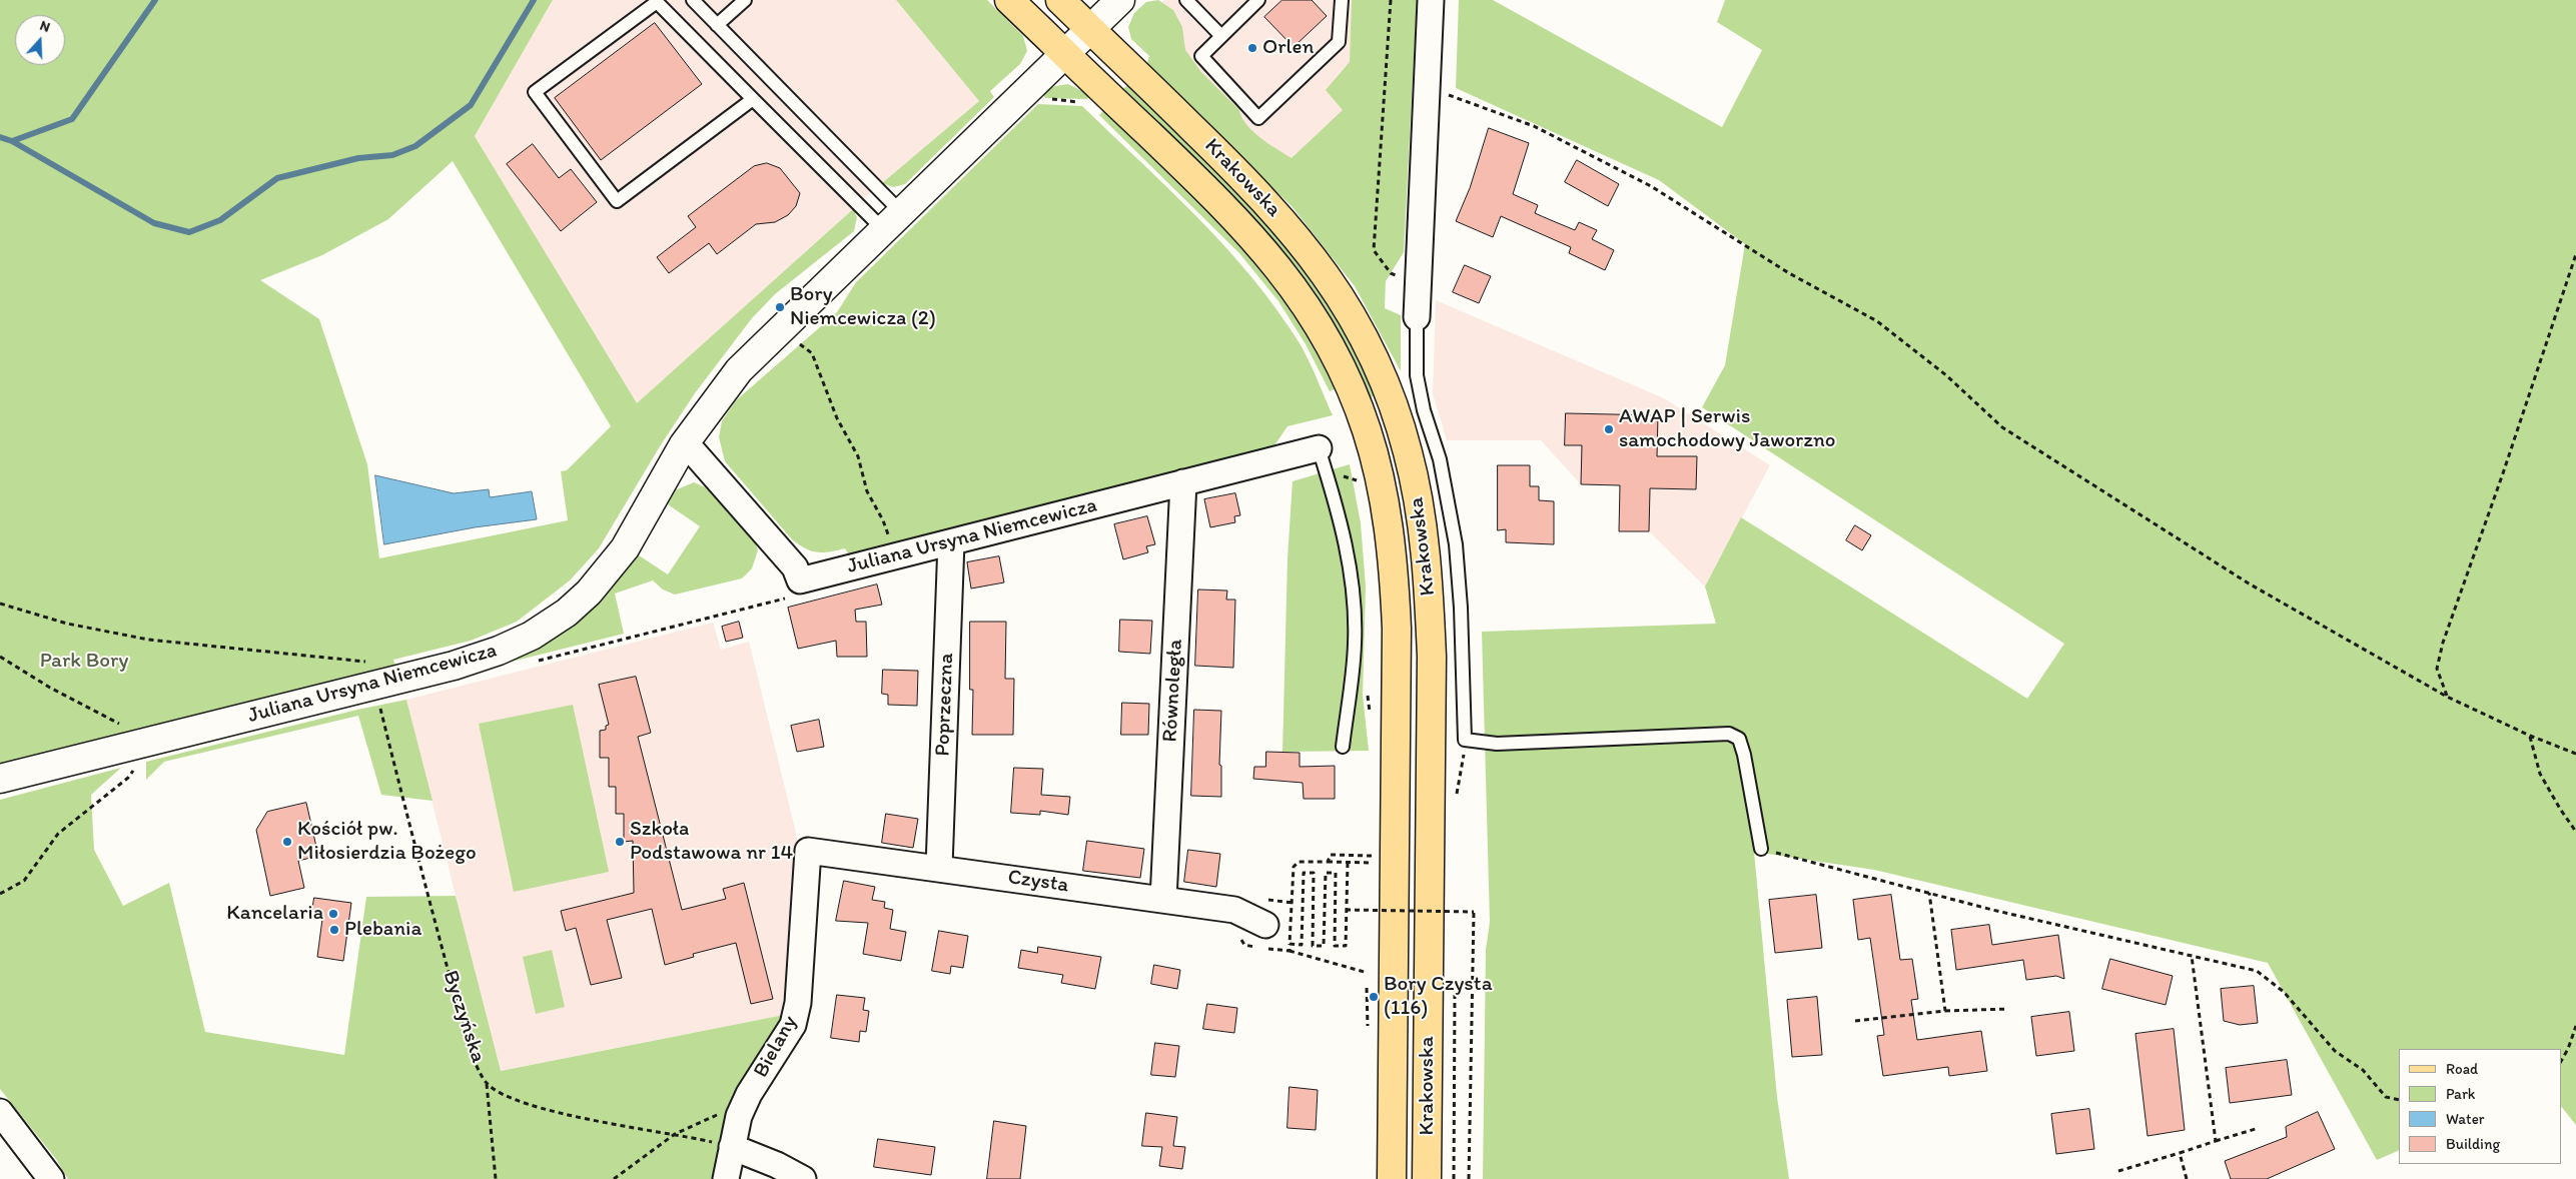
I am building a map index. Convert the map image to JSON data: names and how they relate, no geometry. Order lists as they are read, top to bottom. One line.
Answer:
{"streets":{"main road":["Krakowska"],"street":["Juliana Ursyna Niemcewicza","Równoległa","Poprzeczna","Czysta","Bielany"],"path":["Byczyńska"]},"crossings":[["Krakowska","Juliana Ursyna Niemcewicza"],["Juliana Ursyna Niemcewicza","Równoległa"],["Juliana Ursyna Niemcewicza","Poprzeczna"],["Juliana Ursyna Niemcewicza","Byczyńska"],["Równoległa","Czysta"],["Poprzeczna","Czysta"],["Czysta","Bielany"],["Byczyńska","Bielany"]],"parks":["Park Bory"],"places":["Orlen","Bory Niemcewicza (2)","AWAP | Serwis samochodowy Jaworzno","Kościół pw. Miłosierdzia Bożego","Szkoła Podstawowa nr 14","Kancelaria","Plebania","Bory Czysta (116)"],"legend":["Road","Park","Water","Building"],"north":"top"}
